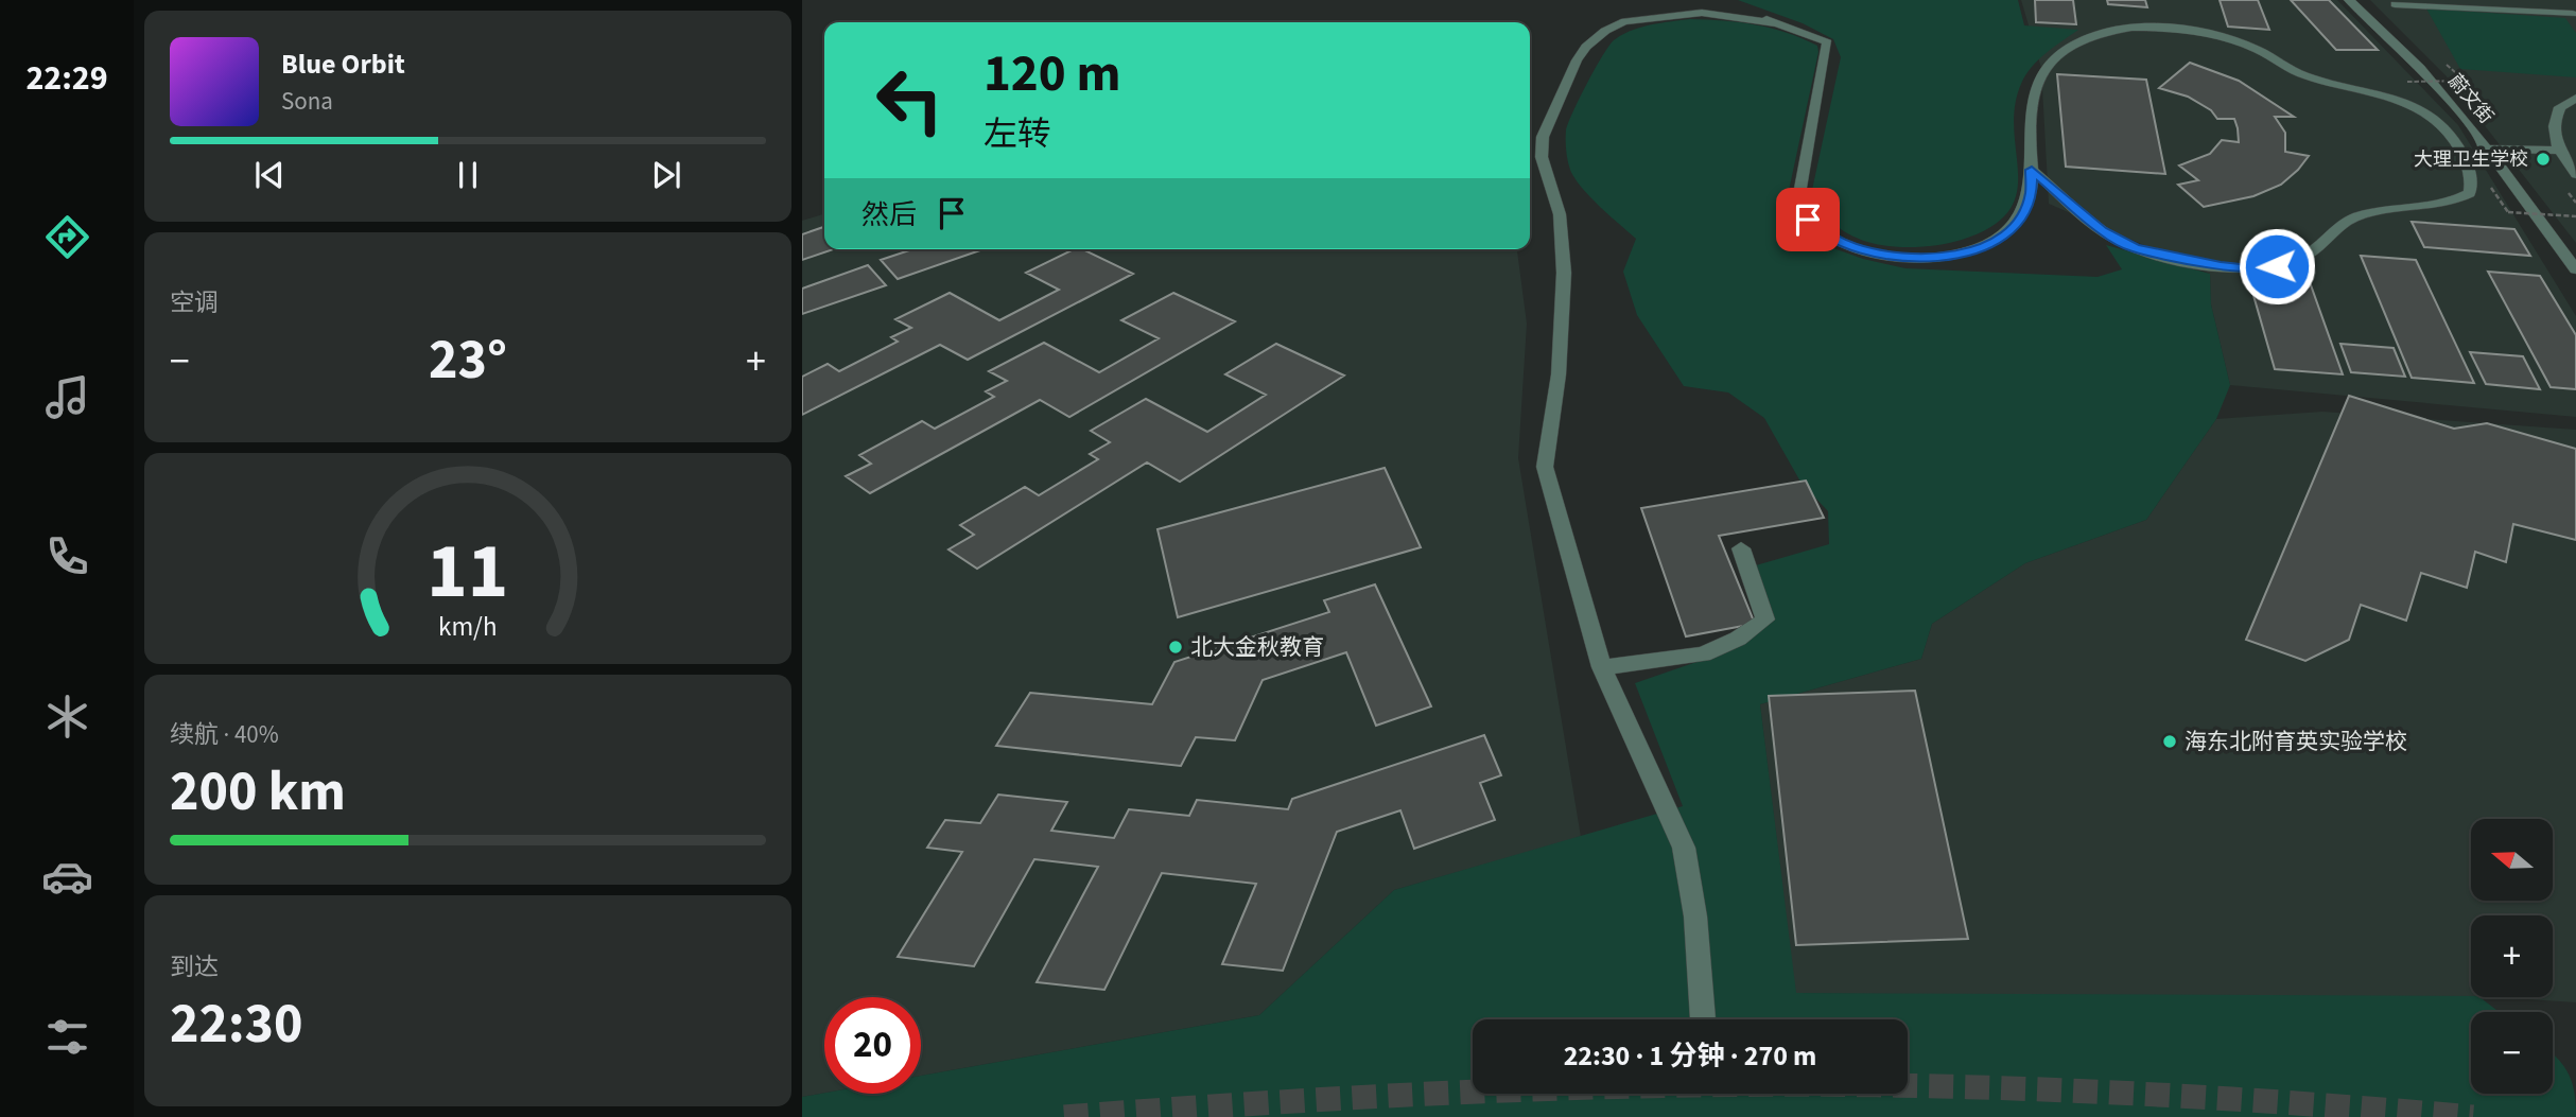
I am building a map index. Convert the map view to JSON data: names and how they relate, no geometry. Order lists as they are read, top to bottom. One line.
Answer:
{"streets":{"street":["蔚文街"]},"places":["大理卫生学校","北大金秋教育","海东北附育英实验学校"],"north":"left","page":{"tabs":"22:29","turn":["120 m","左转"],"song":["Blue Orbit","Sona"],"then":"然后","tile":["空调",["续航 · 40%","200 km"],["到达","22:30"]],"heat":["−","23°","+"],"map_buttons":["+","−"],"limit":"20","trip":"22:30 · 1 分钟 · 270 m","gauge":["11","km/h"]}}
